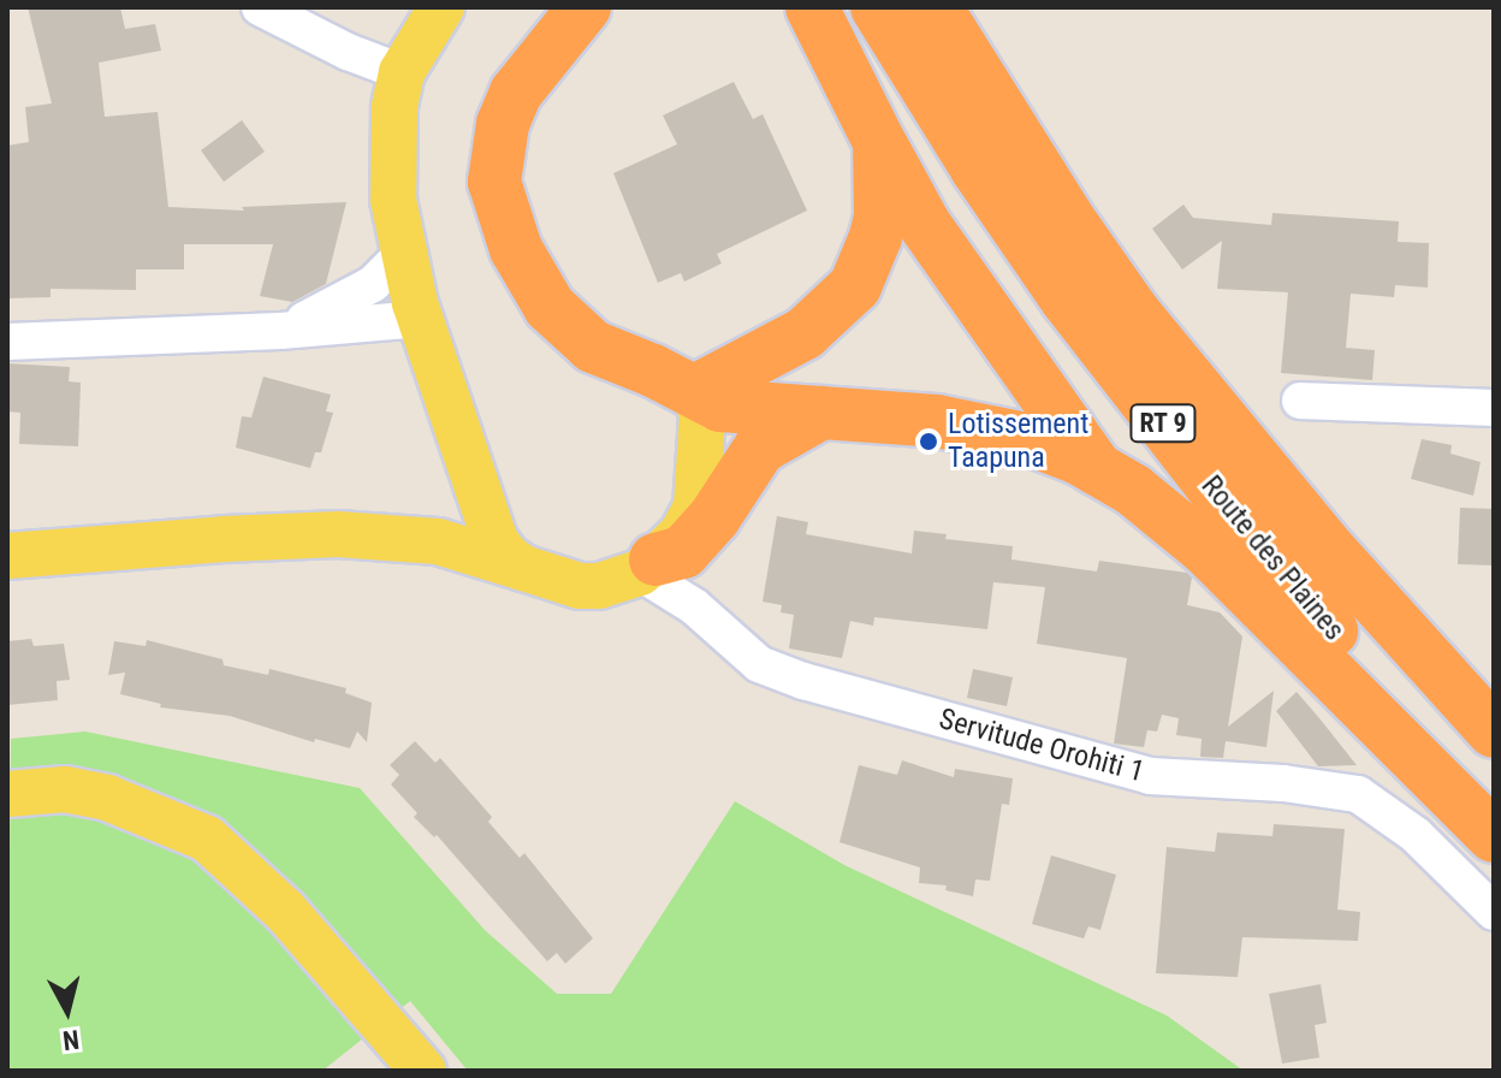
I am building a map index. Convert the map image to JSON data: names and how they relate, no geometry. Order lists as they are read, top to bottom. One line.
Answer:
{"streets":{"highway":["RT 9","Route des Plaines"],"street":["Servitude Orohiti 1"]},"places":["Lotissement Taapuna"],"north":"bottom"}
